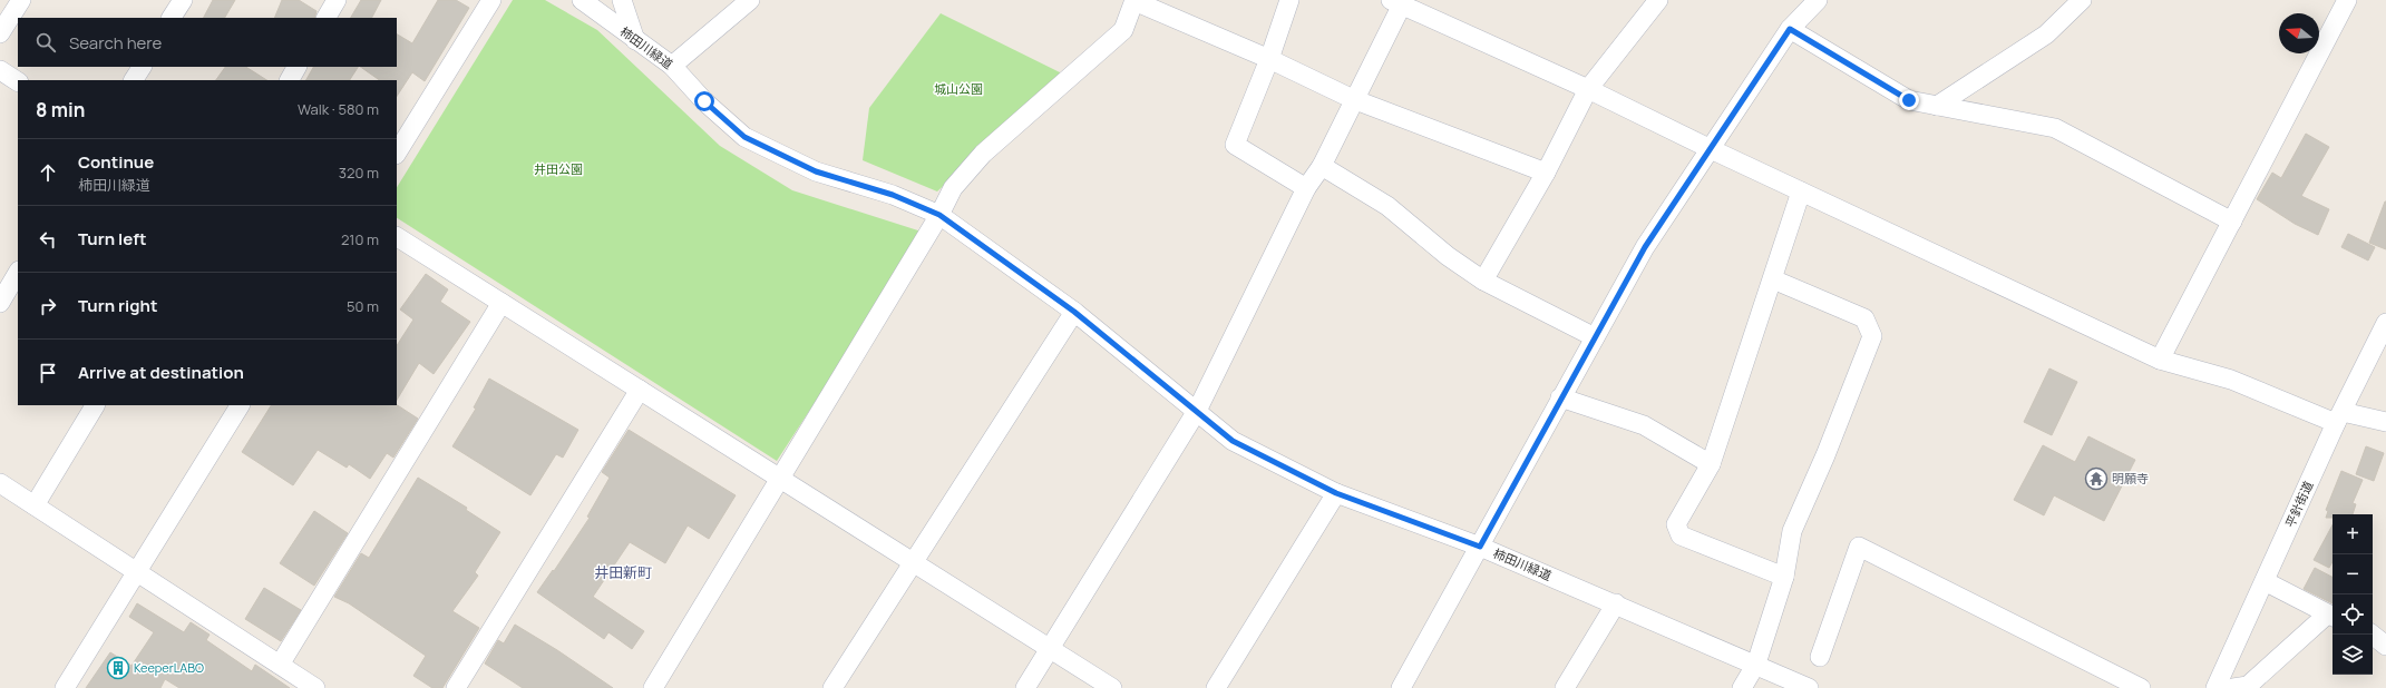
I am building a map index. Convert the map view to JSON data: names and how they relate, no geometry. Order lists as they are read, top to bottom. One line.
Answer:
{"streets":{"street":["柿田川緑道","平針街道"]},"districts":["井田新町"],"parks":["城山公園","井田公園"],"places":{"temple":["明願寺"],"building":["KeeperLABO"]},"north":"left","page":{"search":"Search here","heading":["8 min","Walk · 580 m"],"list":[["Continue","柿田川緑道","320 m"],["Turn left","210 m"],["Turn right","50 m"],"Arrive at destination"],"map_buttons":["+","−"]}}
